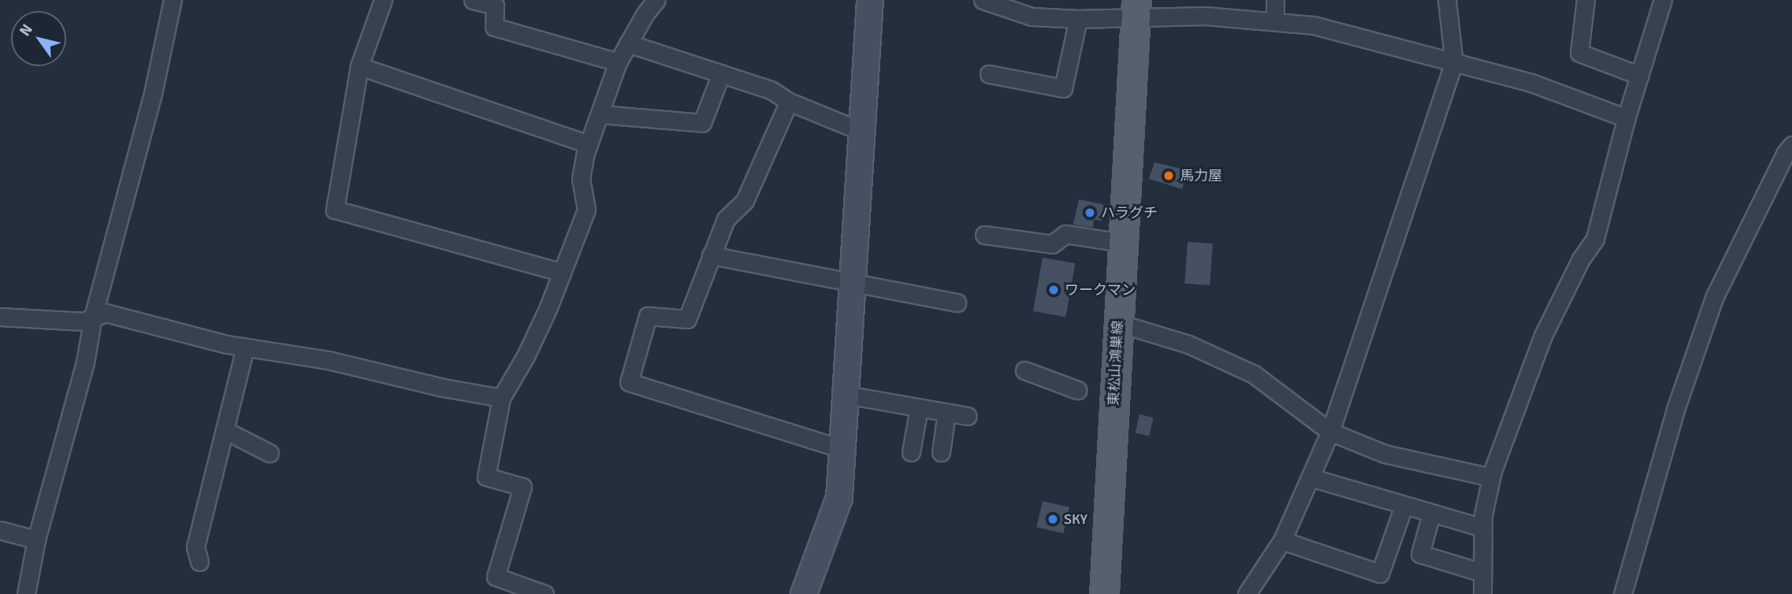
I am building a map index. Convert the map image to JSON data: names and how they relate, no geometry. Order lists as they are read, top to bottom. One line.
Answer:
{"streets":{"main road":["東松山鴻巣線"]},"places":["馬力屋","ハラグチ","ワークマン","SKY"],"north":"top left"}
